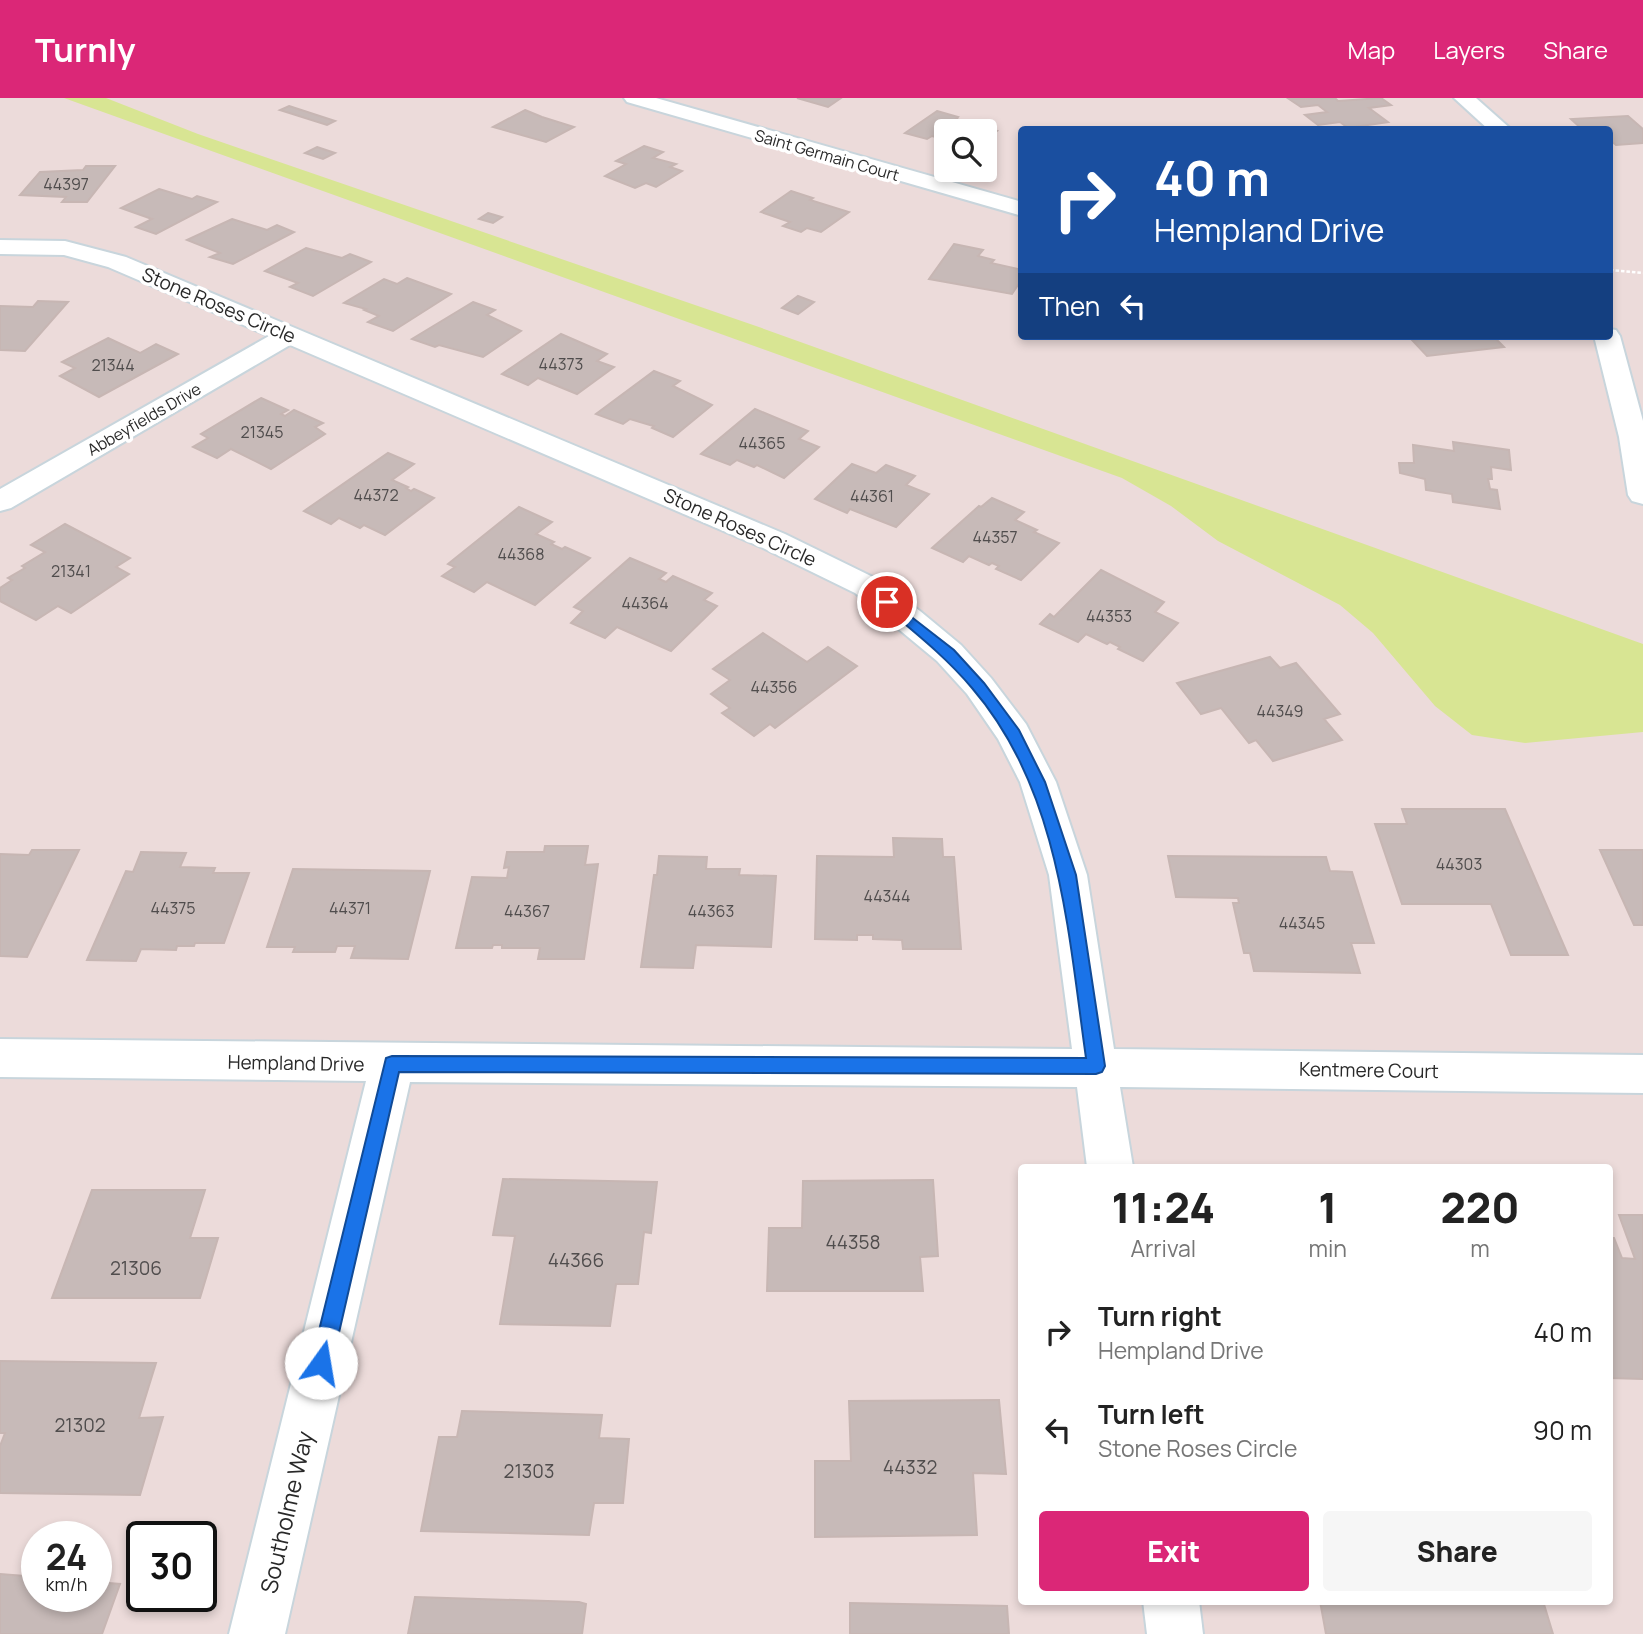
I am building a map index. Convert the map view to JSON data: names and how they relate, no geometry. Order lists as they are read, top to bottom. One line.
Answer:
{"streets":{"street":["Saint Germain Court","Stone Roses Circle","Abbeyfields Drive","Hempland Drive","Kentmere Court","Southolme Way"]},"crossings":[["Stone Roses Circle","Abbeyfields Drive"],["Stone Roses Circle","Hempland Drive"],["Stone Roses Circle","Kentmere Court"],["Hempland Drive","Kentmere Court"],["Hempland Drive","Southolme Way"]],"house_numbers":["44397","44373","21344","21345","44365","44372","44361","44357","44368","21341","44364","44353","44356","44349","44303","44344","44375","44371","44367","44363","44345","44358","44366","21306","21302","44332","21303"],"page":{"header":"Turnly","nav":["Map","Layers","Share"],"turn":["40 m","Hempland Drive"],"then":"Then","eta":["11:24","Arrival","1","min","220","m"],"list":[{"name":"Turn right","note":"Hempland Drive","value":"40 m"},{"name":"Turn left","note":"Stone Roses Circle","value":"90 m"}],"buttons":["Exit","Share"],"speed":"24 km/h","limit":"30"}}
